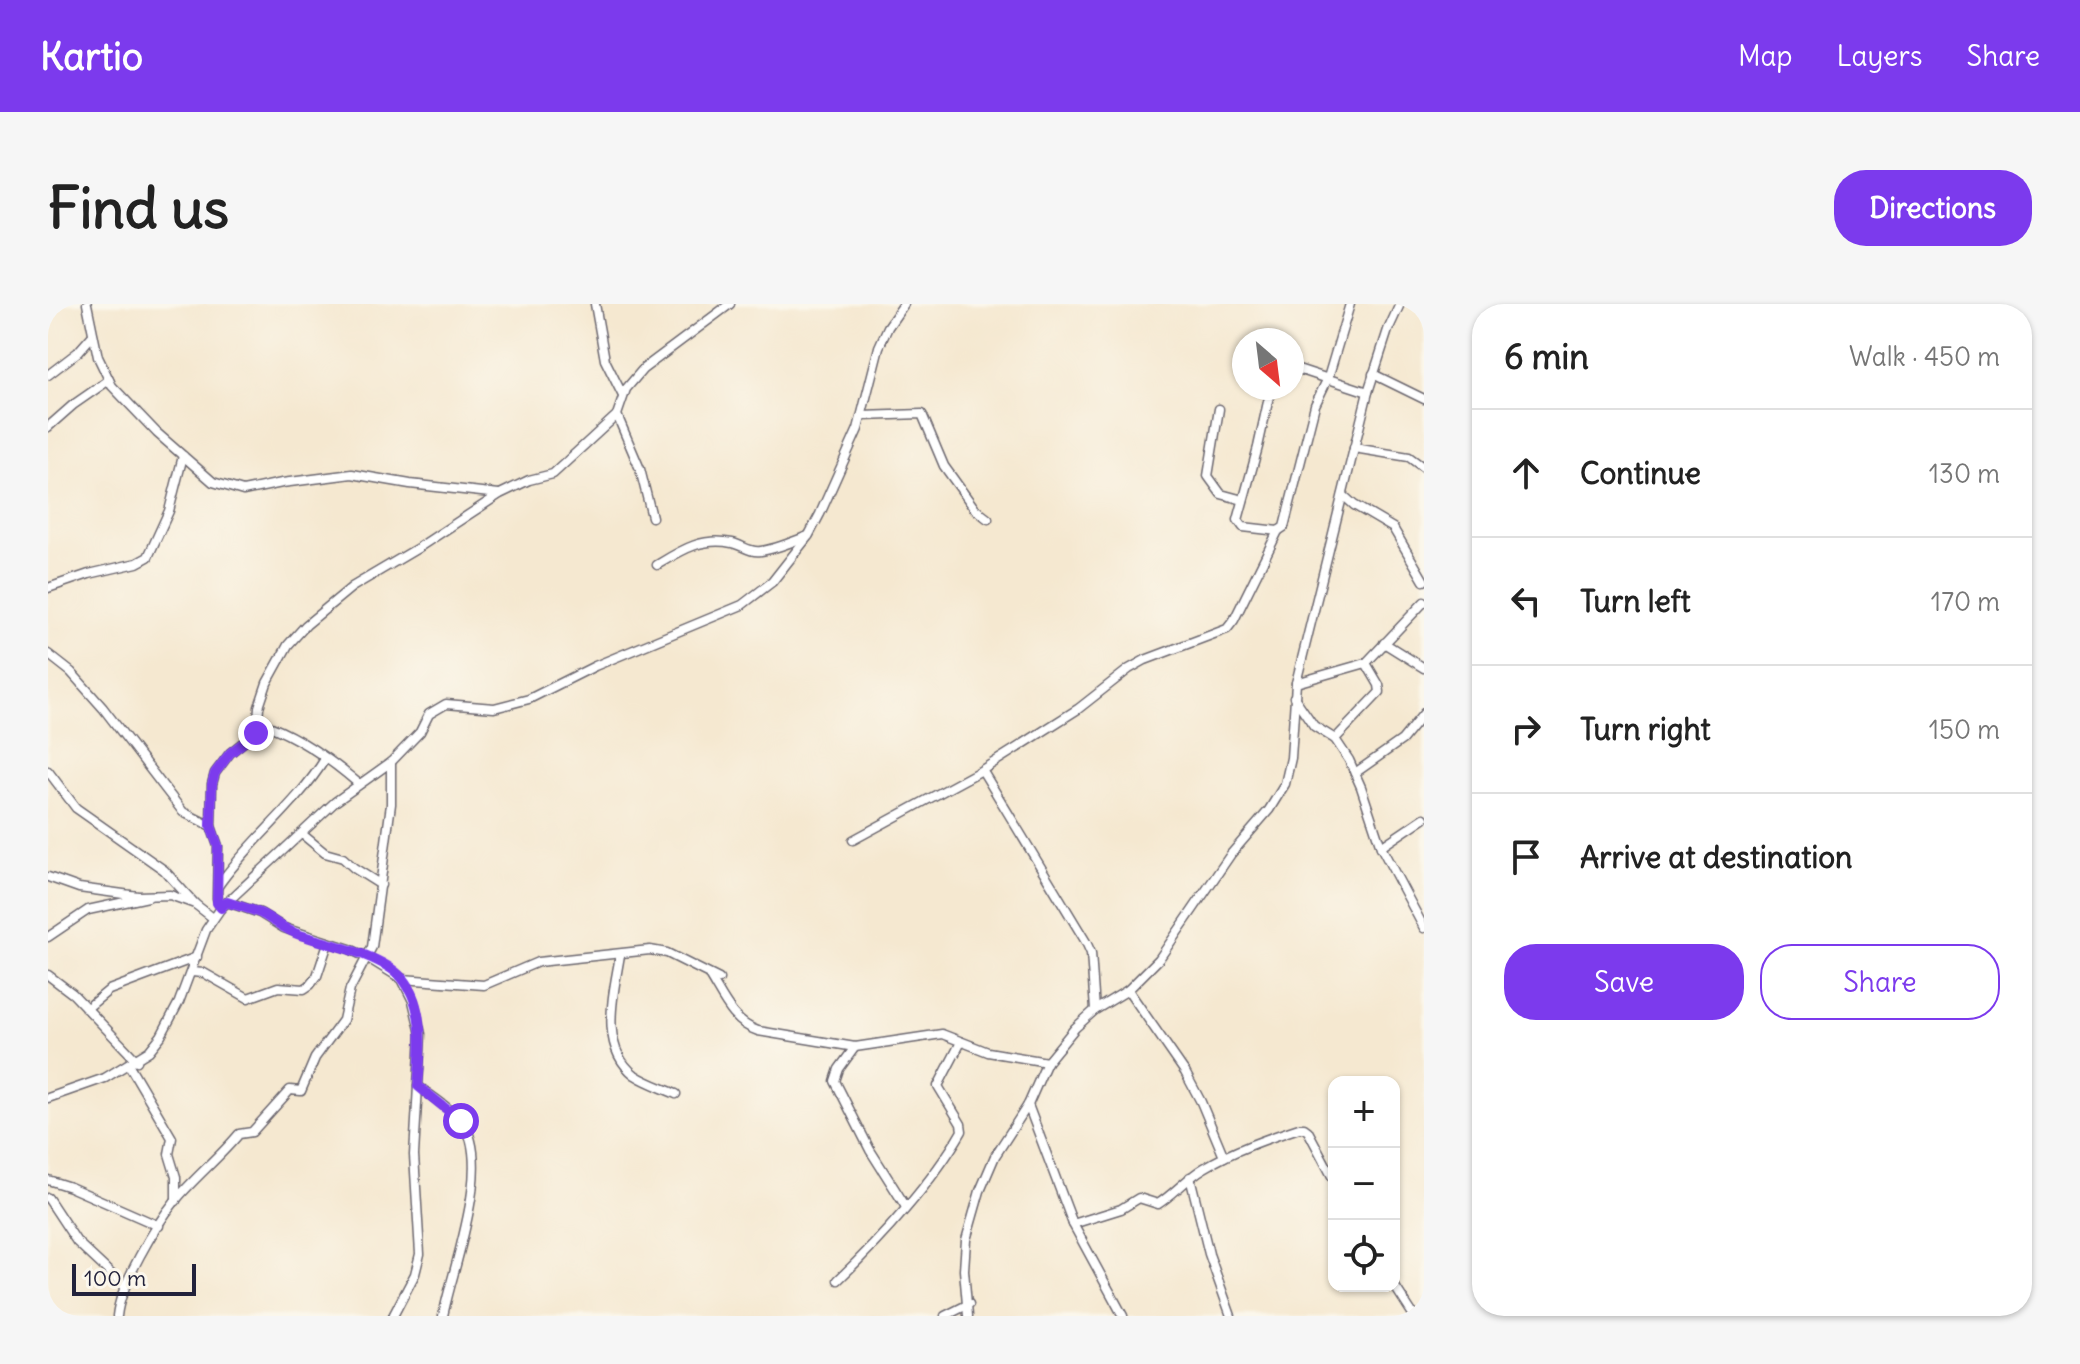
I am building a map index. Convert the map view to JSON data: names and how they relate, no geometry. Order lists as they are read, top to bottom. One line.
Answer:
{"scale_bar":"100 m","north":"bottom right","page":{"header":"Kartio","nav":["Map","Layers","Share"],"buttons":["Directions",["Save","Share"]],"title":"Find us","heading":["6 min","Walk · 450 m"],"list":[["Continue","130 m"],["Turn left","170 m"],["Turn right","150 m"],"Arrive at destination"],"map_buttons":["+","−"],"scale":"100 m"}}
